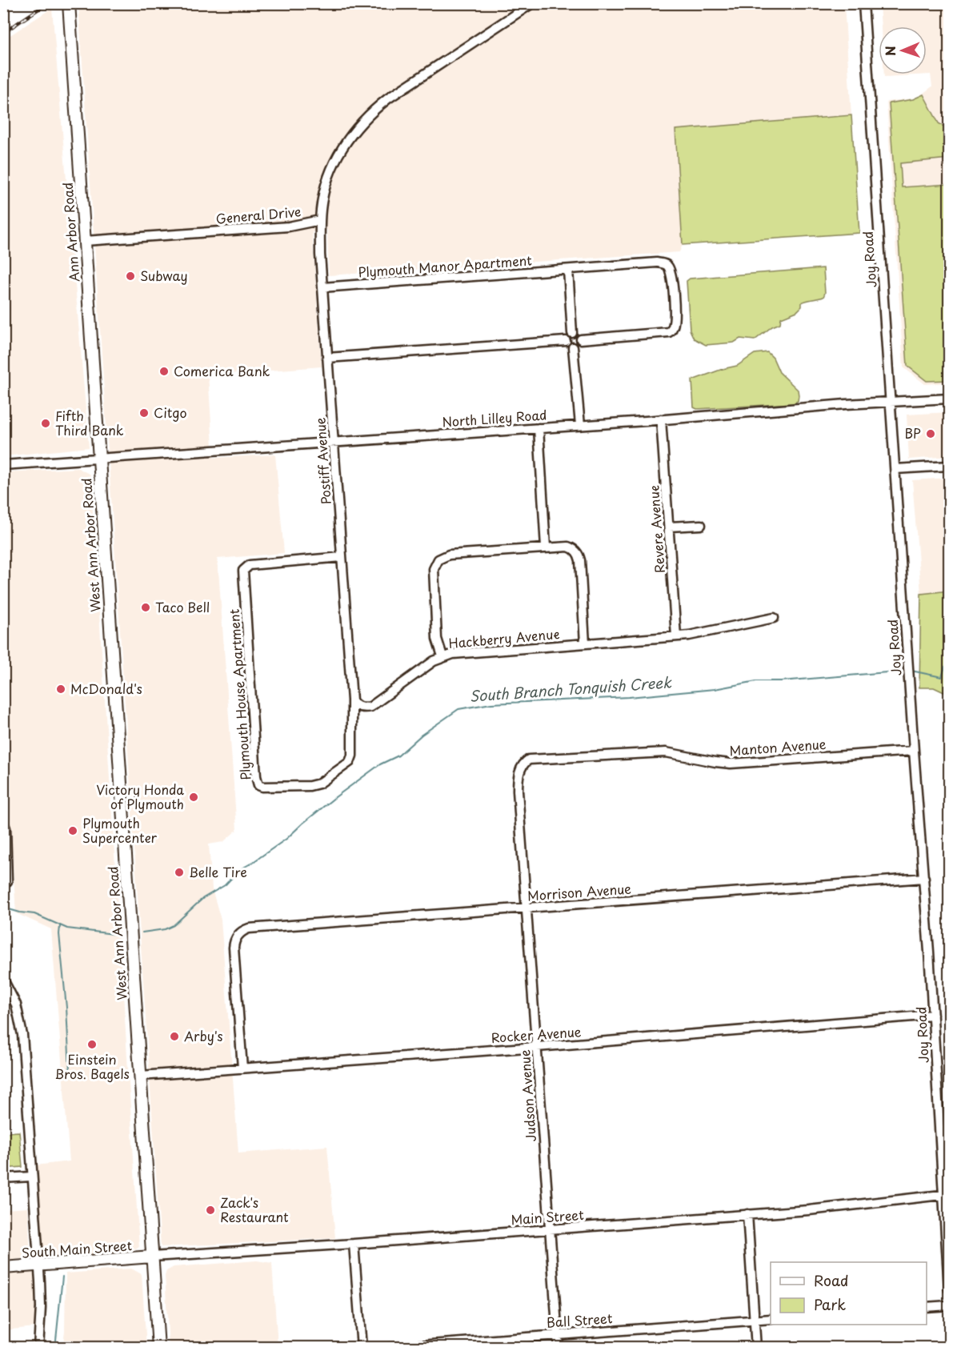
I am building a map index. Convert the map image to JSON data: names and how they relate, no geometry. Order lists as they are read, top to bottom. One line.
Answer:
{"streets":{"main road":["Ann Arbor Road","West Ann Arbor Road","South Main Street"],"street":["General Drive","Joy Road","Plymouth Manor Apartment","North Lilley Road","Postiff Avenue","Revere Avenue","Hackberry Avenue","Plymouth House Apartment","Manton Avenue","Morrison Avenue","Rocker Avenue","Judson Avenue","Main Street","Ball Street"]},"crossings":[["General Drive","Ann Arbor Road"],["General Drive","Postiff Avenue"],["Ann Arbor Road","North Lilley Road"],["Ann Arbor Road","West Ann Arbor Road"],["Joy Road","North Lilley Road"],["Joy Road","Manton Avenue"],["Joy Road","Morrison Avenue"],["Joy Road","Rocker Avenue"],["Joy Road","Main Street"],["Plymouth Manor Apartment","Postiff Avenue"],["North Lilley Road","Postiff Avenue"],["North Lilley Road","Revere Avenue"],["North Lilley Road","West Ann Arbor Road"],["Postiff Avenue","Hackberry Avenue"],["Postiff Avenue","Plymouth House Apartment"],["Revere Avenue","Hackberry Avenue"],["West Ann Arbor Road","Rocker Avenue"],["West Ann Arbor Road","Main Street"],["West Ann Arbor Road","South Main Street"],["Hackberry Avenue","Plymouth House Apartment"],["Manton Avenue","Judson Avenue"],["Morrison Avenue","Rocker Avenue"],["Morrison Avenue","Judson Avenue"],["Rocker Avenue","Judson Avenue"],["Judson Avenue","Main Street"],["Judson Avenue","Ball Street"],["Main Street","South Main Street"]],"water":["South Branch Tonquish Creek"],"places":["Subway","Comerica Bank","Citgo","Fifth Third Bank","BP","Taco Bell","McDonald's","Victory Honda of Plymouth","Plymouth Supercenter","Belle Tire","Arby's","Einstein Bros. Bagels","Zack's Restaurant"],"legend":["Road","Park"],"north":"left"}
